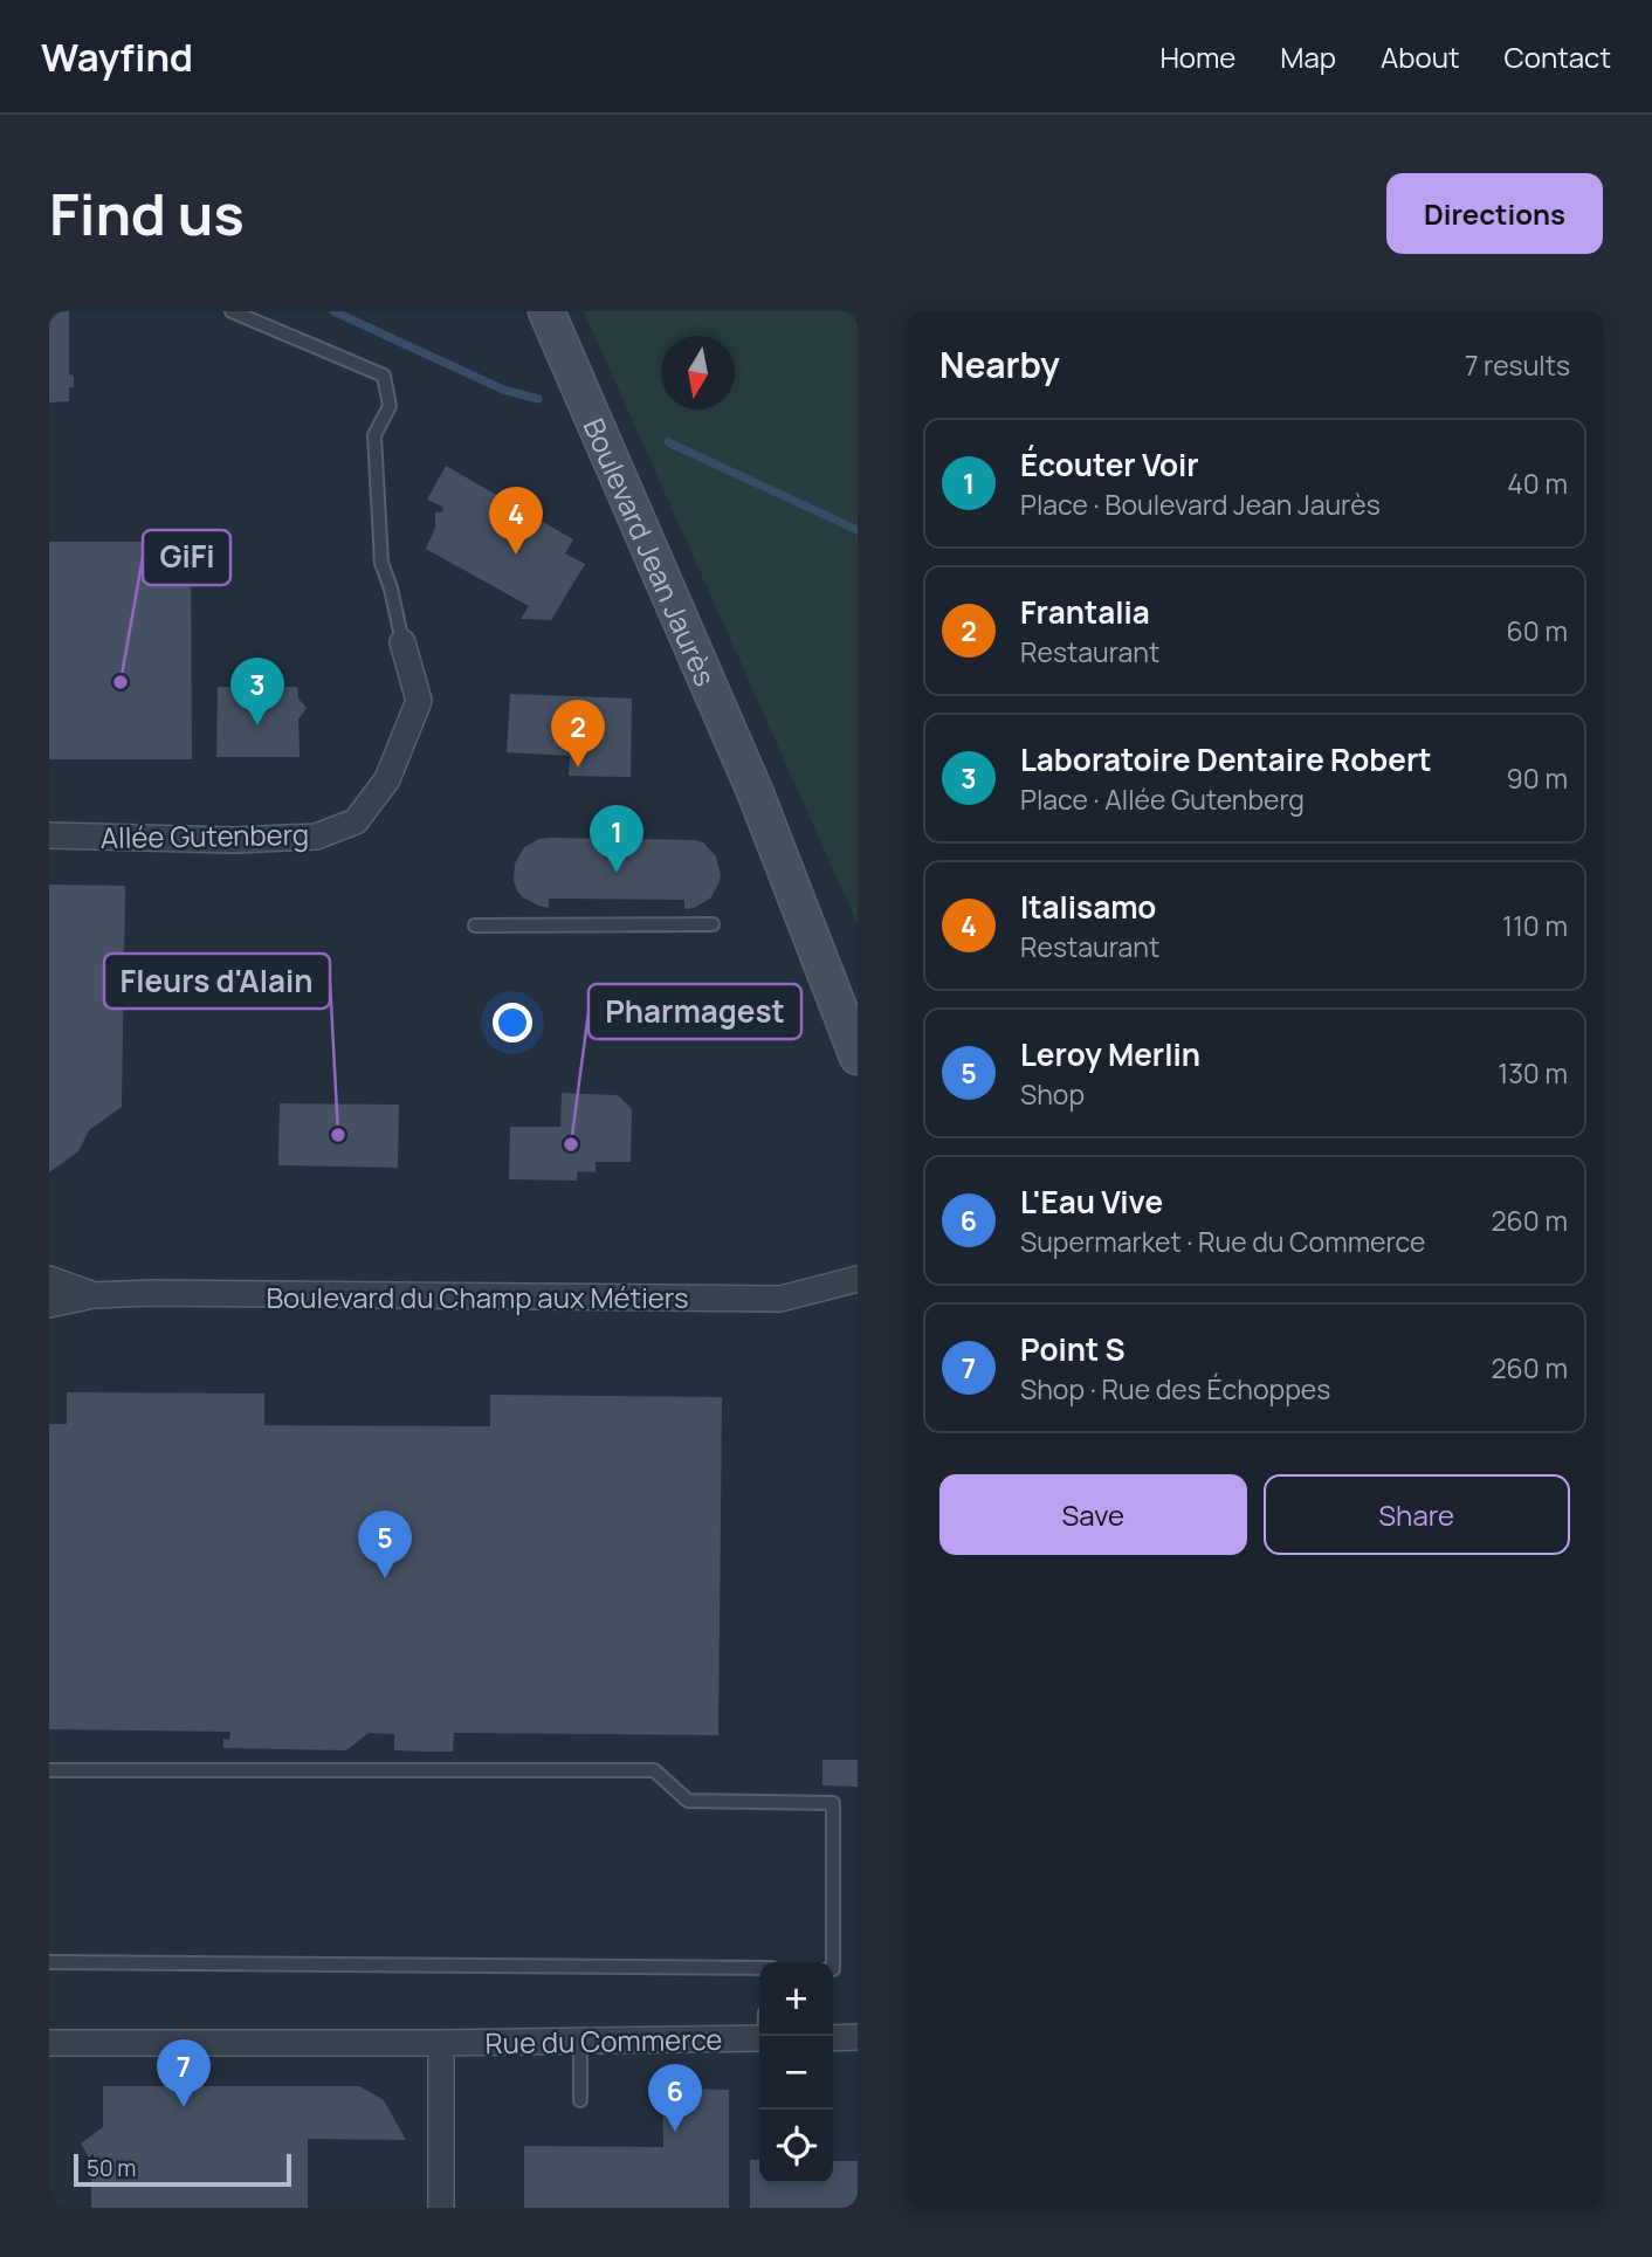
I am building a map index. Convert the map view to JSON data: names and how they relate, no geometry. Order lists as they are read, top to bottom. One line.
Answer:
{"streets":{"street":["Boulevard Jean Jaurès","Allée Gutenberg","Boulevard du Champ aux Métiers","Rue du Commerce"]},"places":["GiFi","Fleurs d'Alain","Pharmagest"],"scale_bar":"50 m","north":"bottom","page":{"header":"Wayfind","nav":["Home","Map","About","Contact"],"buttons":["Directions",["Save","Share"]],"title":"Find us","heading":["Nearby","7 results"],"list":[{"mark":"1","name":"Écouter Voir","note":"Place · Boulevard Jean Jaurès","value":"40 m"},{"mark":"2","name":"Frantalia","note":"Restaurant","value":"60 m"},{"mark":"3","name":"Laboratoire Dentaire Robert","note":"Place · Allée Gutenberg","value":"90 m"},{"mark":"4","name":"Italisamo","note":"Restaurant","value":"110 m"},{"mark":"5","name":"Leroy Merlin","note":"Shop","value":"130 m"},{"mark":"6","name":"L'Eau Vive","note":"Supermarket · Rue du Commerce","value":"260 m"},{"mark":"7","name":"Point S","note":"Shop · Rue des Échoppes","value":"260 m"}],"pins":["4","3","2","1","5","7","6"],"map_buttons":["+","−"],"scale":"50 m"}}
